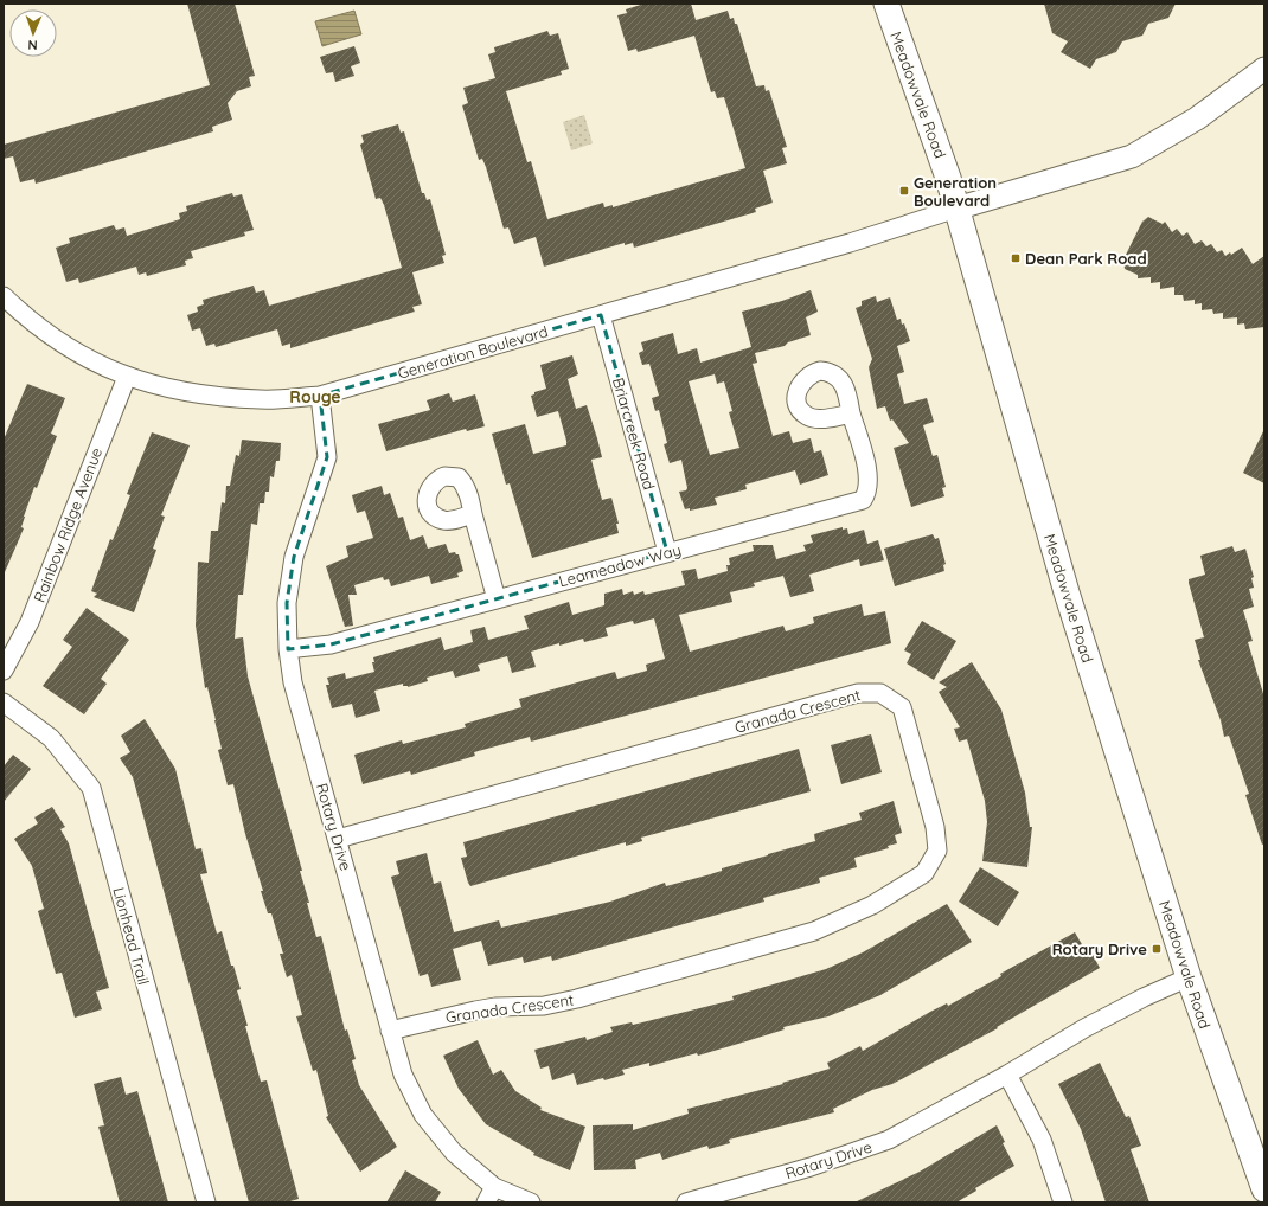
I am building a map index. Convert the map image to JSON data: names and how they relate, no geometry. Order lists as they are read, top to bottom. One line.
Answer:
{"streets":{"main road":["Meadowvale Road"],"street":["Generation Boulevard","Briarcreek Road","Rainbow Ridge Avenue","Leameadow Way","Granada Crescent","Rotary Drive","Lionhead Trail"]},"crossings":[["Meadowvale Road","Generation Boulevard"],["Meadowvale Road","Rotary Drive"],["Generation Boulevard","Briarcreek Road"],["Generation Boulevard","Rainbow Ridge Avenue"],["Generation Boulevard","Rotary Drive"],["Briarcreek Road","Leameadow Way"],["Leameadow Way","Rotary Drive"],["Granada Crescent","Rotary Drive"]],"districts":["Rouge"],"places":{"transit":["Generation Boulevard","Dean Park Road","Rotary Drive"]},"north":"bottom"}
